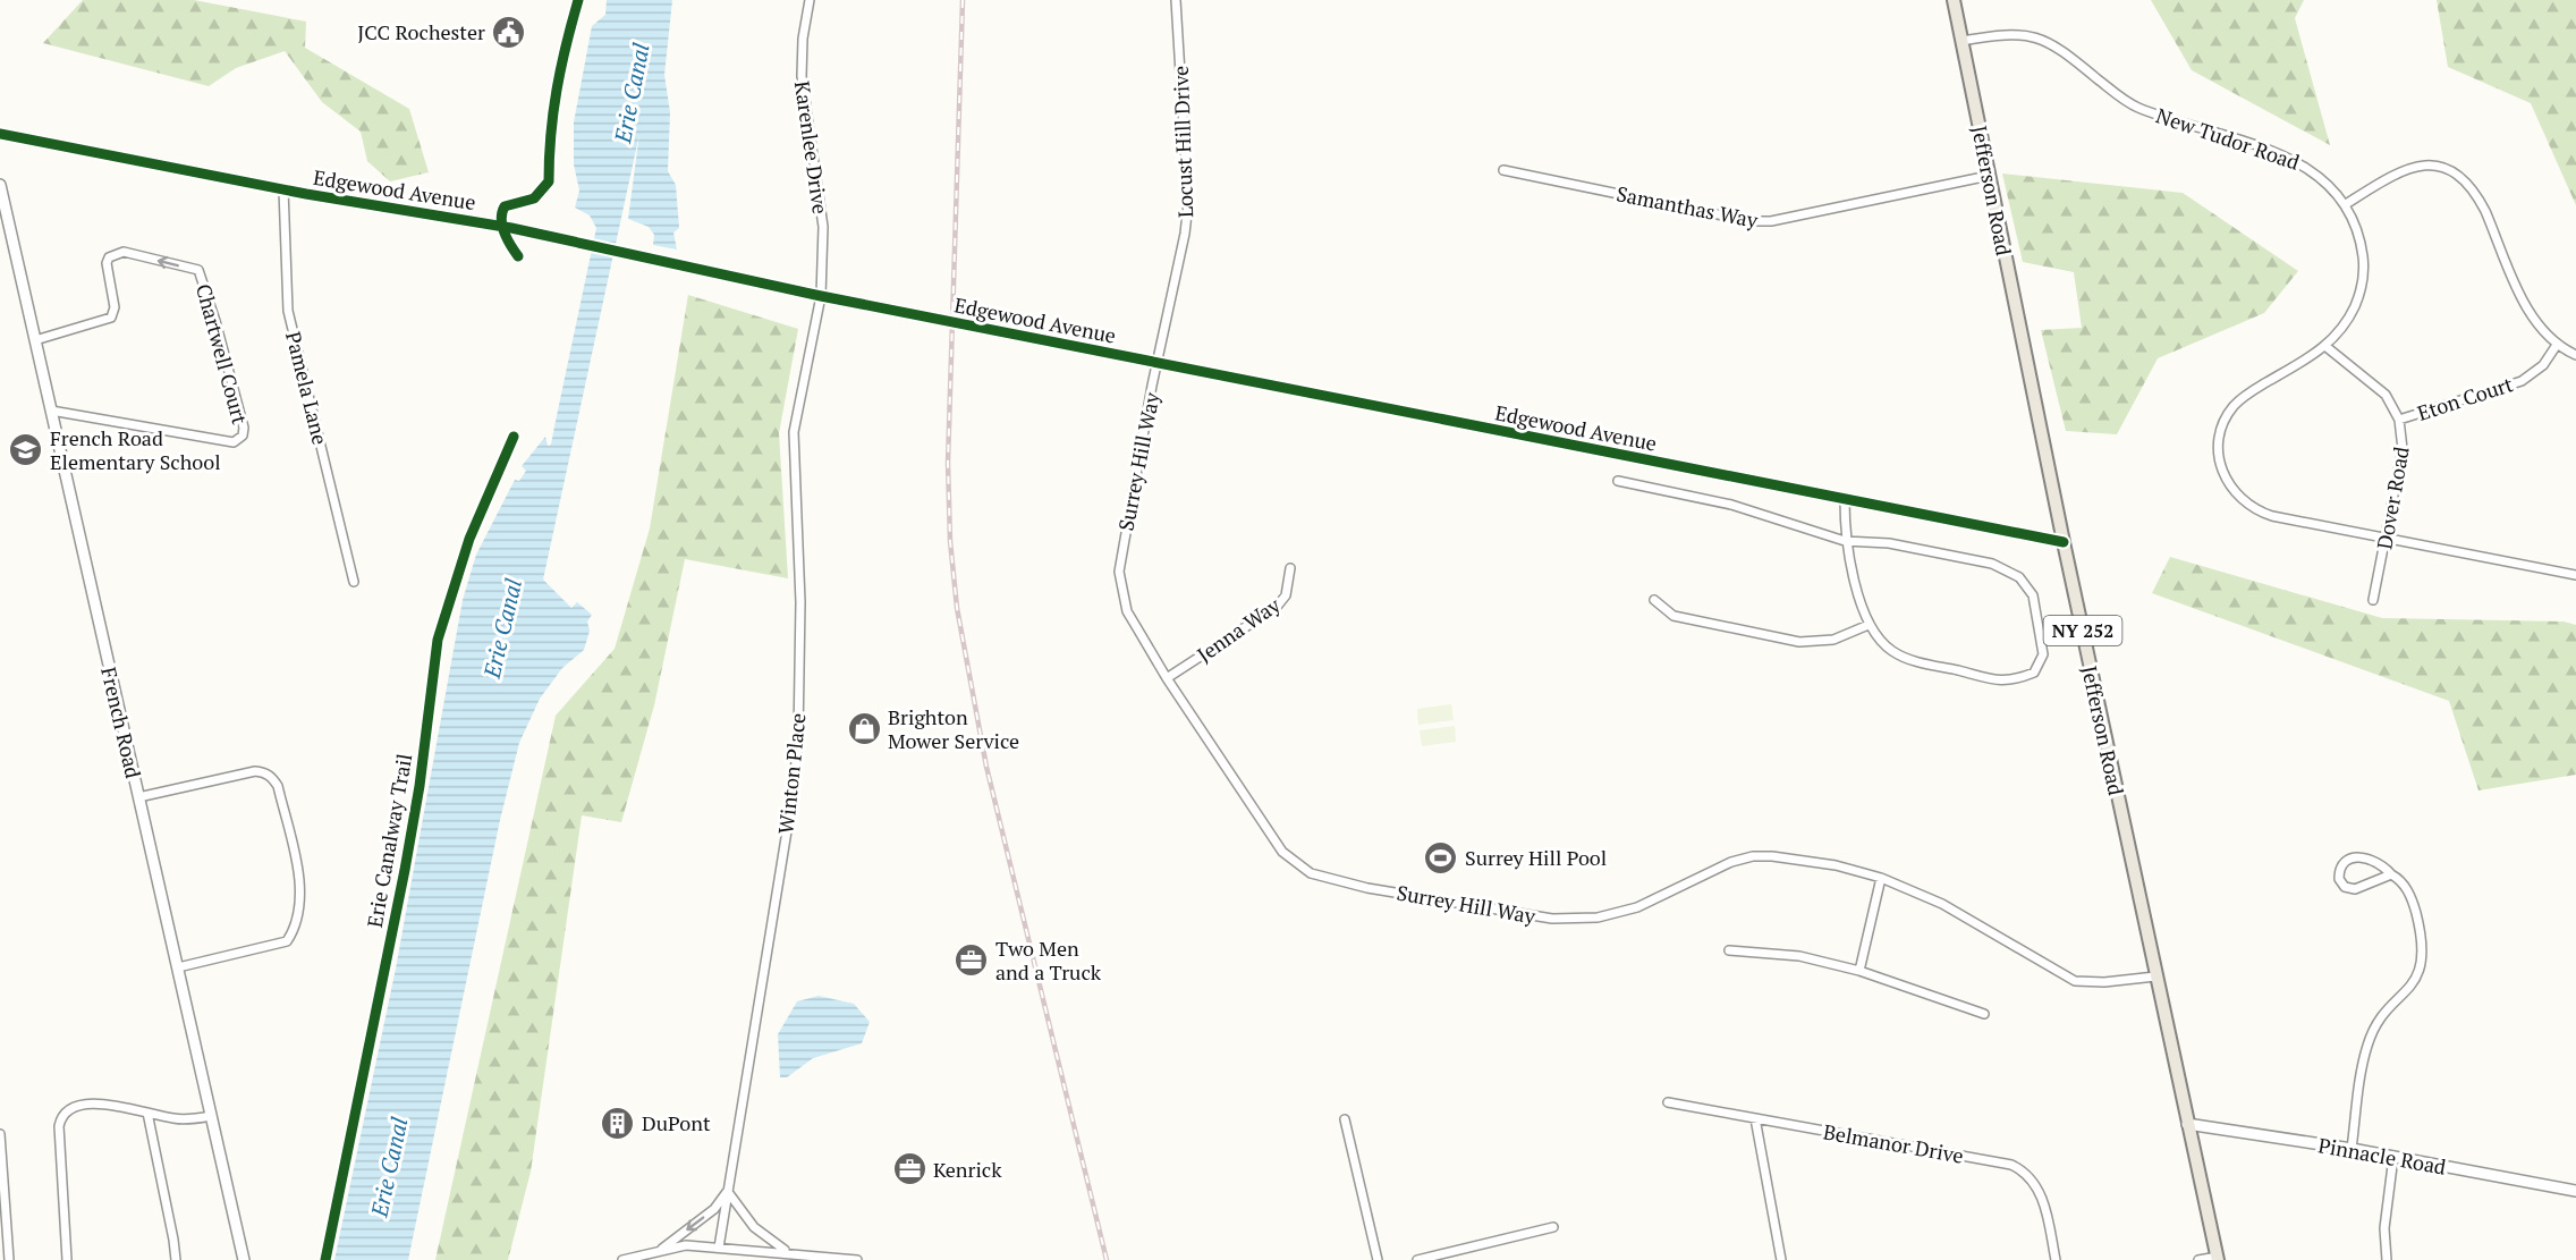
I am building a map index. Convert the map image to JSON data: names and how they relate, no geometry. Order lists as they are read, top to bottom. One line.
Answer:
{"streets":{"main road":["Jefferson Road","NY 252"],"street":["New Tudor Road","Locust Hill Drive","Karenlee Drive","Edgewood Avenue","Samanthas Way","Chartwell Court","Pamela Lane","Eton Court","Surrey Hill Way","Dover Road","Jenna Way","French Road","Winton Place","Belmanor Drive","Pinnacle Road"],"cycle path":["Erie Canalway Trail"]},"crossings":[["New Tudor Road","Jefferson Road"],["New Tudor Road","Eton Court"],["New Tudor Road","Dover Road"],["Locust Hill Drive","Edgewood Avenue"],["Locust Hill Drive","Surrey Hill Way"],["Karenlee Drive","Edgewood Avenue"],["Karenlee Drive","Winton Place"],["Edgewood Avenue","Jefferson Road"],["Edgewood Avenue","Pamela Lane"],["Edgewood Avenue","Surrey Hill Way"],["Edgewood Avenue","Winton Place"],["Jefferson Road","Samanthas Way"],["Jefferson Road","Surrey Hill Way"],["Jefferson Road","Pinnacle Road"],["Chartwell Court","French Road"],["Eton Court","Dover Road"],["Surrey Hill Way","Jenna Way"]],"water":["Erie Canal"],"places":{"public building":["JCC Rochester"],"school or university":["French Road Elementary School"],"shop":["Brighton Mower Service"],"sports":["Surrey Hill Pool"],"office":["Two Men and a Truck","Kenrick"],"building":["DuPont"]}}
